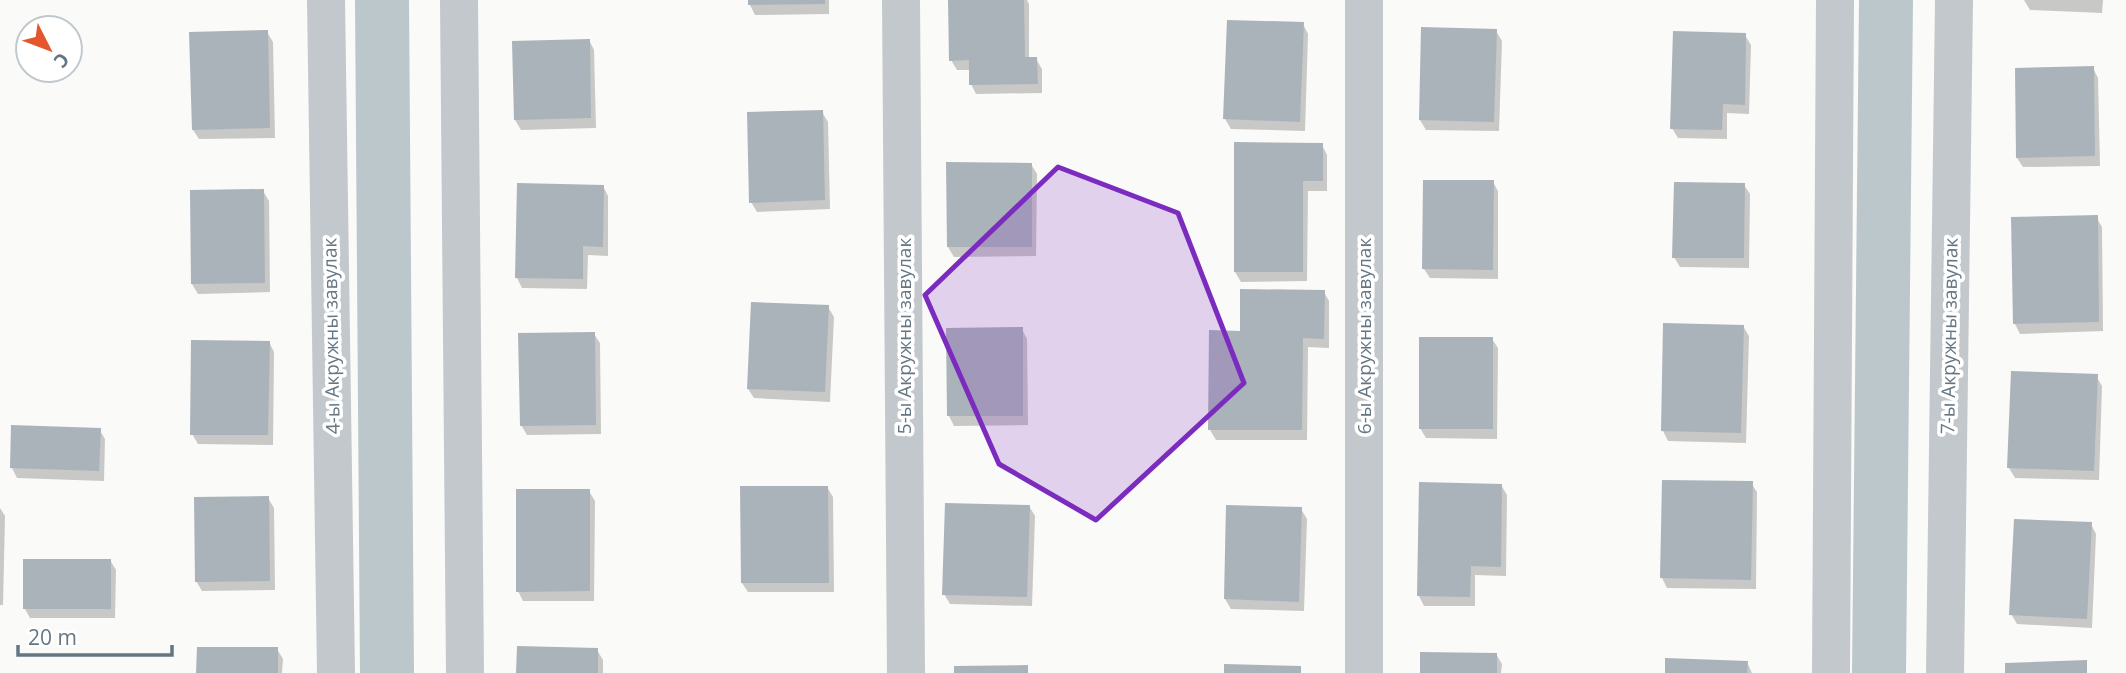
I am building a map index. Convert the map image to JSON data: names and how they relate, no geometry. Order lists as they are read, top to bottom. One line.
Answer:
{"streets":{"street":["4-ы Акружны завулак","5-ы Акружны завулак","6-ы Акружны завулак","7-ы Акружны завулак"]},"scale_bar":"20 m","north":"bottom right"}
